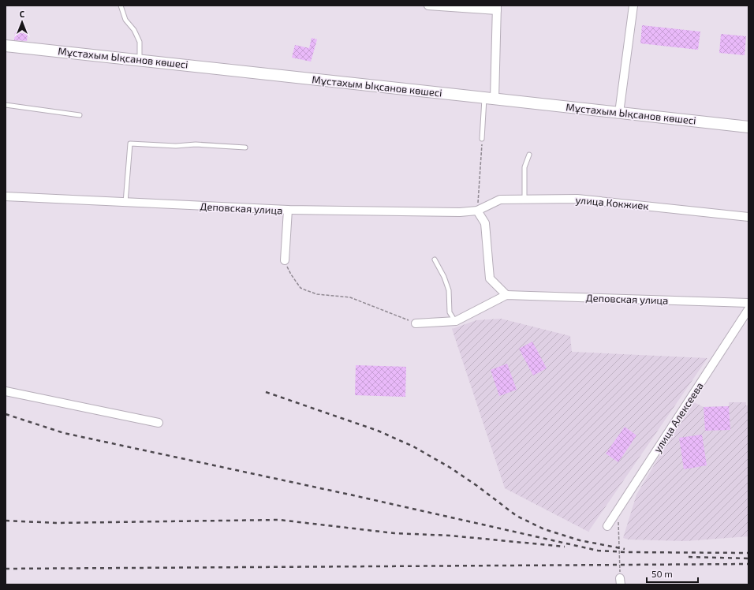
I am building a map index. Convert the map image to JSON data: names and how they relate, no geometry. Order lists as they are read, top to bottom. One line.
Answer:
{"streets":{"main road":["Мұстахым Ықсанов көшесі"],"street":["улица Кокжиек","Деповская улица","улица Алексеева"]},"crossings":[["улица Кокжиек","Деповская улица"]],"scale_bar":"50 m","north":"top"}
